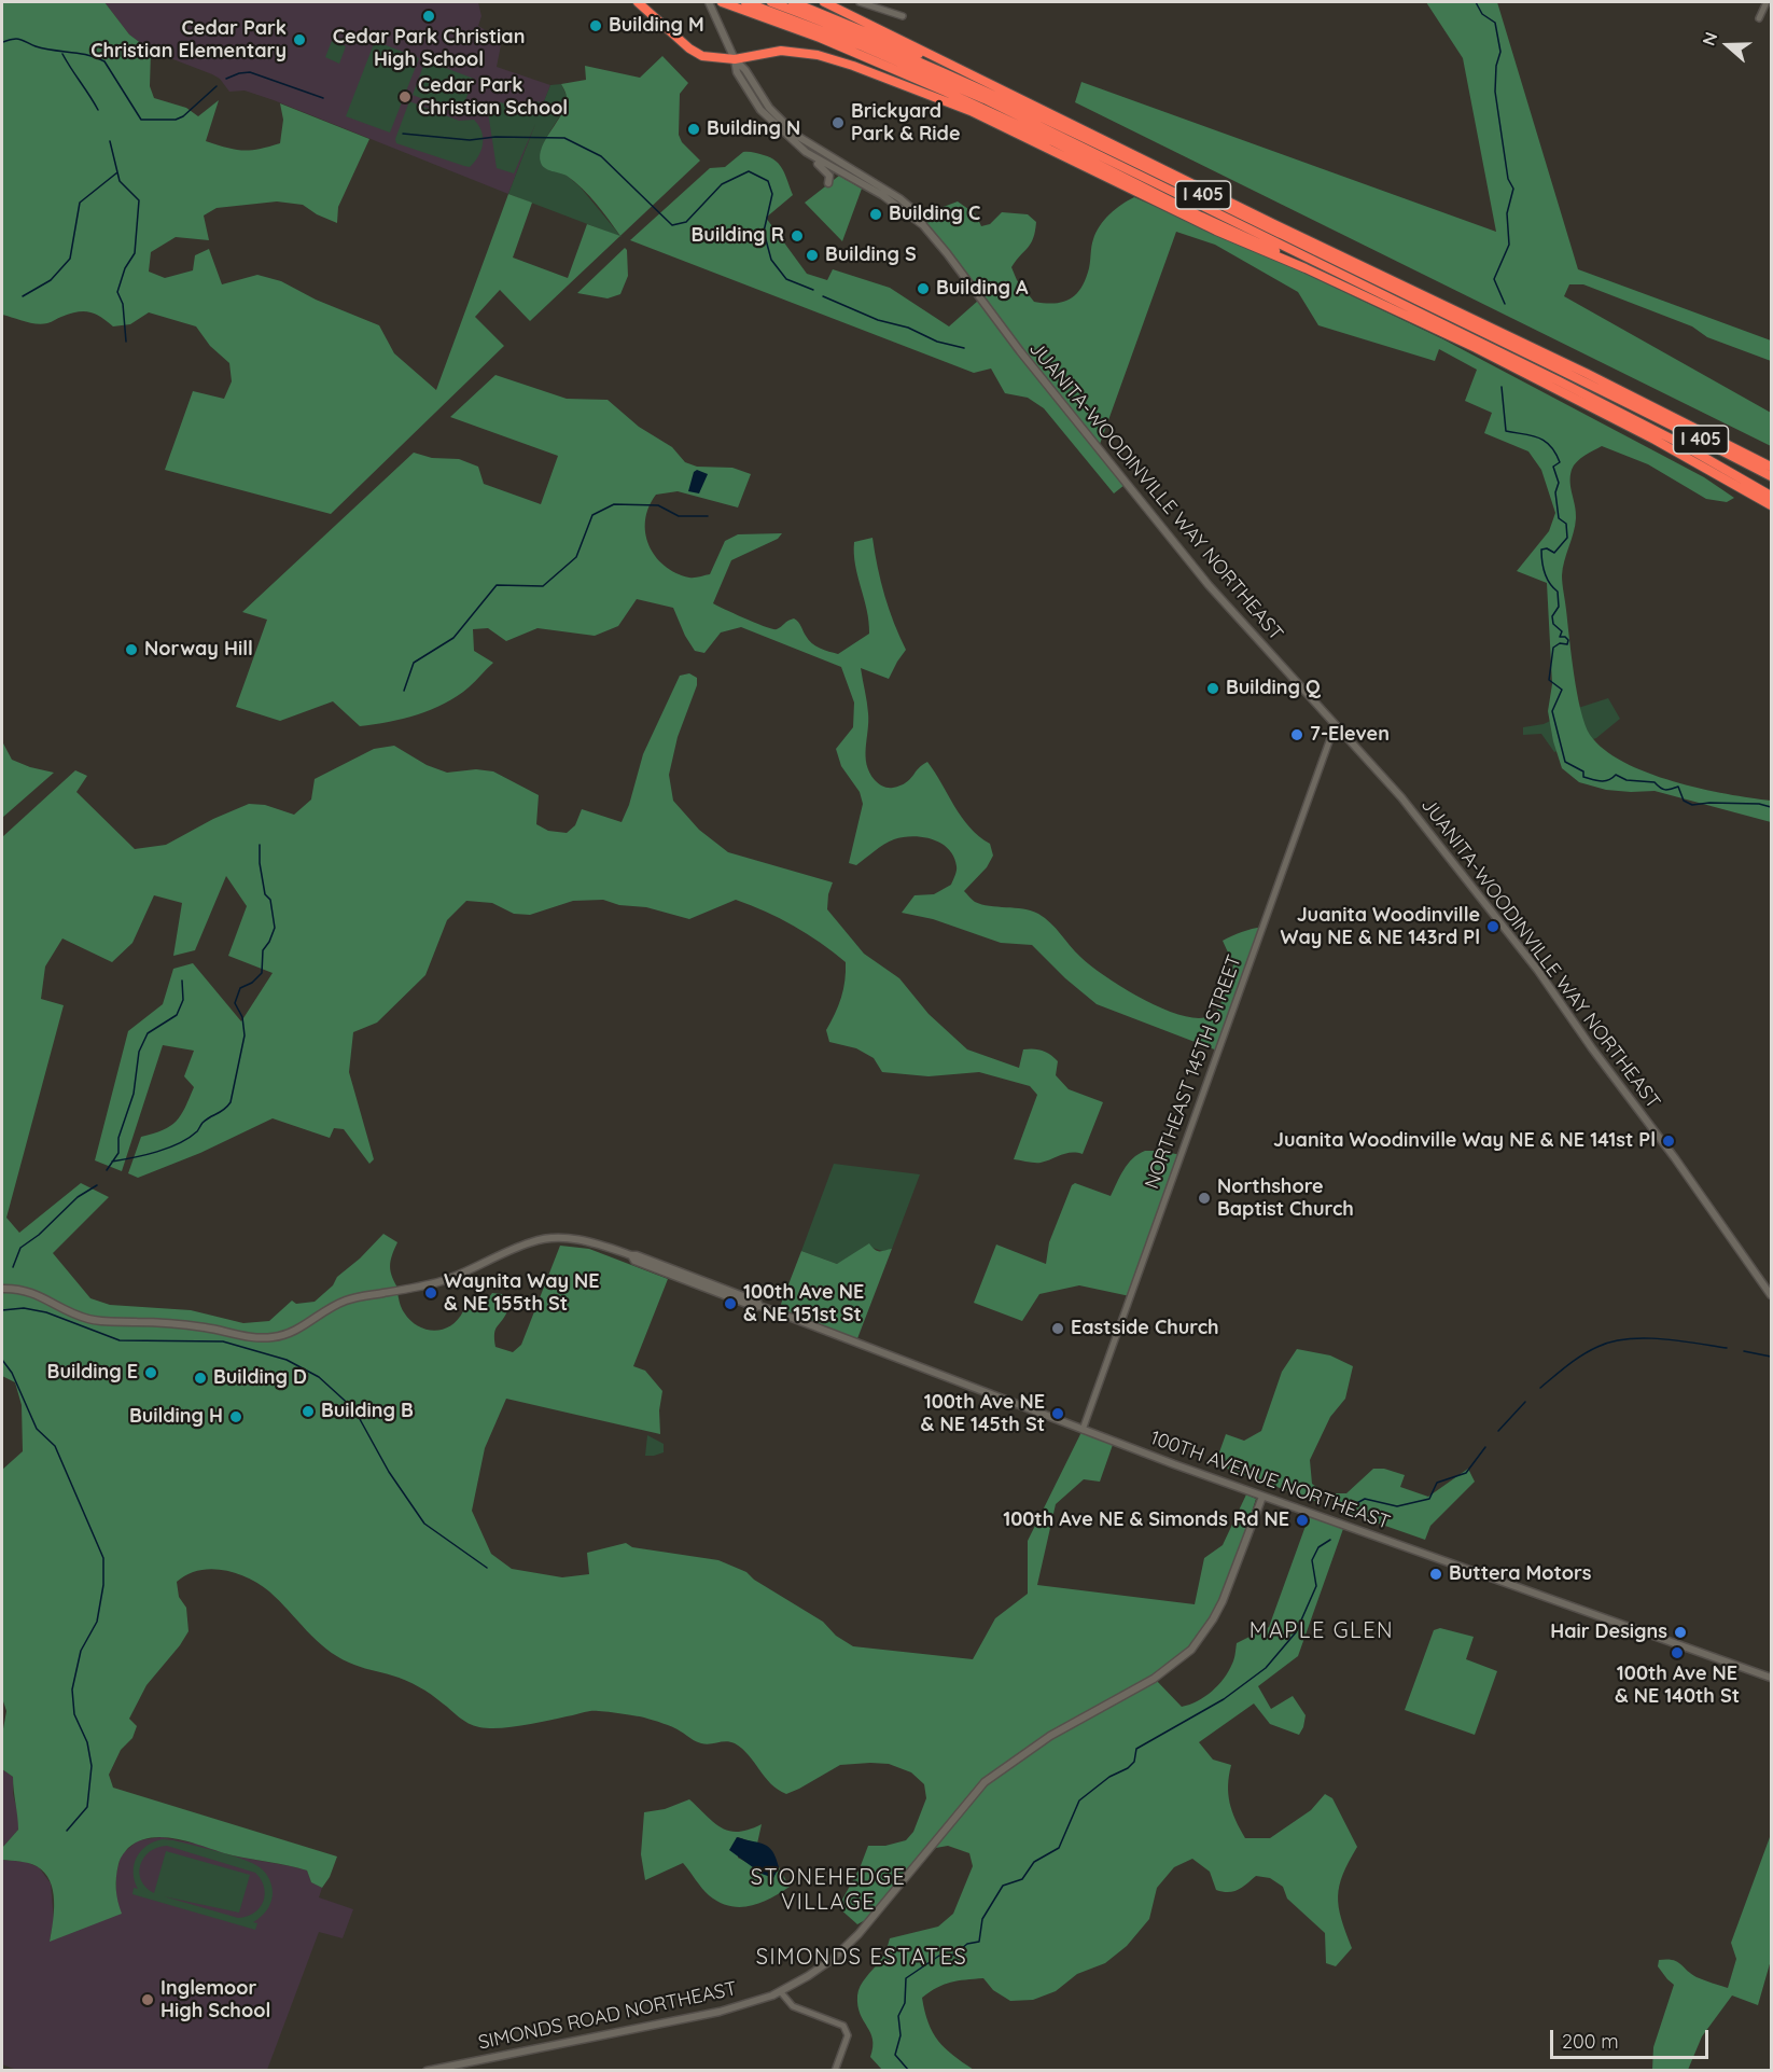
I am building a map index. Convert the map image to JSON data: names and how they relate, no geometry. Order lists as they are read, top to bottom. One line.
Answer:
{"streets":{"highway":["I 405"],"main road":["JUANITA-WOODINVILLE WAY NORTHEAST","100TH AVENUE NORTHEAST","SIMONDS ROAD NORTHEAST"],"street":["NORTHEAST 145TH STREET"]},"crossings":[["JUANITA-WOODINVILLE WAY NORTHEAST","NORTHEAST 145TH STREET"],["NORTHEAST 145TH STREET","100TH AVENUE NORTHEAST"],["100TH AVENUE NORTHEAST","SIMONDS ROAD NORTHEAST"]],"districts":["MAPLE GLEN","STONEHEDGE VILLAGE","SIMONDS ESTATES"],"places":["Cedar Park Christian High School","Building M","Cedar Park Christian Elementary","Cedar Park Christian School","Brickyard Park & Ride","Building N","Building C","Building R","Building S","Building A","Norway Hill","Building Q","7-Eleven","Juanita Woodinville Way NE & NE 143rd Pl","Juanita Woodinville Way NE & NE 141st Pl","Northshore Baptist Church","Waynita Way NE & NE 155th St","100th Ave NE & NE 151st St","Eastside Church","Building E","Building D","Building B","100th Ave NE & NE 145th St","Building H","100th Ave NE & Simonds Rd NE","Buttera Motors","Hair Designs","100th Ave NE & NE 140th St","Inglemoor High School"],"scale_bar":"200 m","north":"left"}
